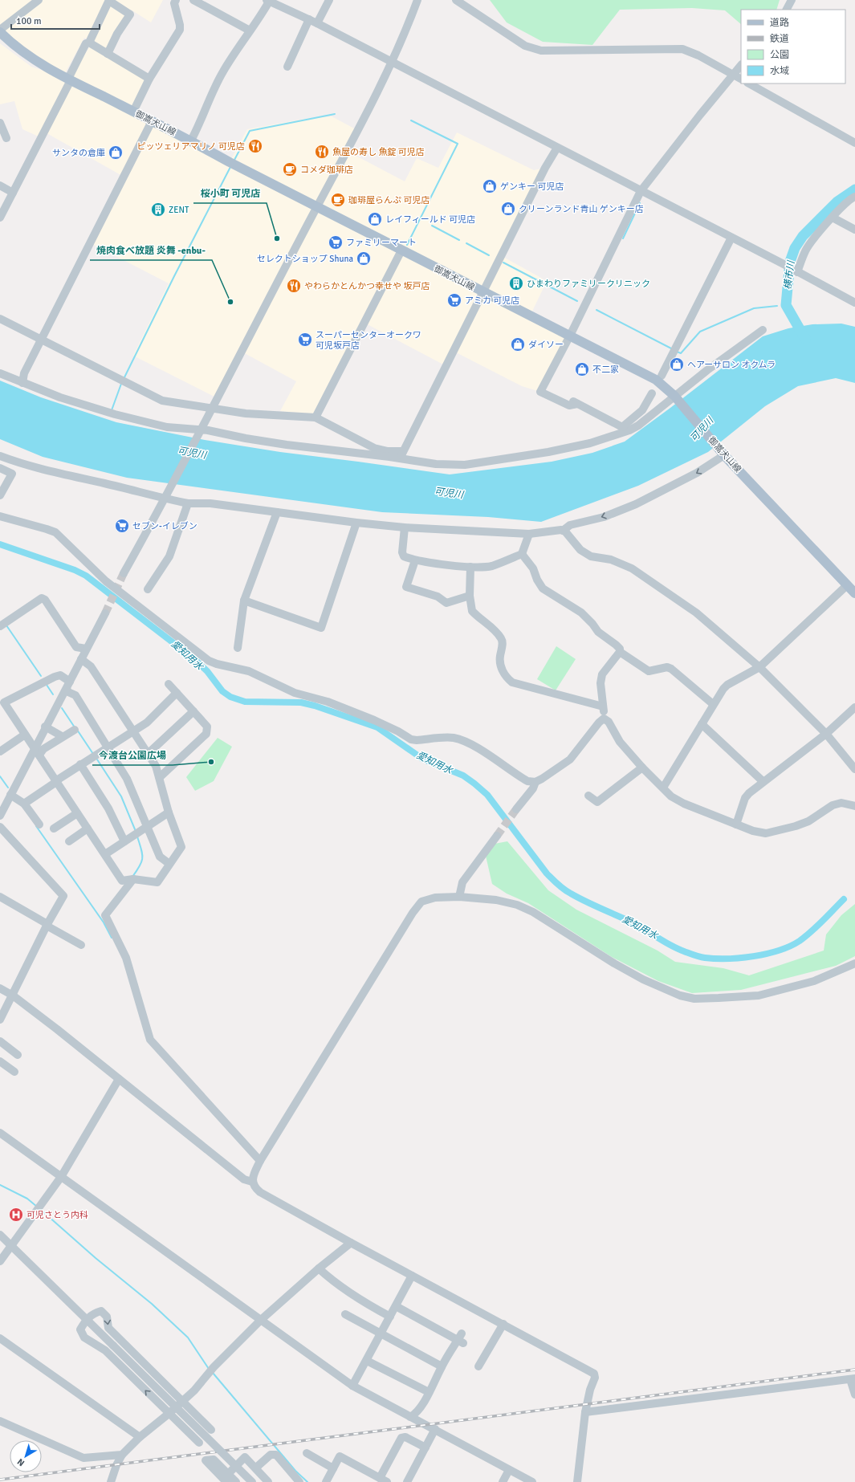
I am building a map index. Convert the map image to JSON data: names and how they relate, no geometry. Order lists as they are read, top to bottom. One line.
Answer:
{"streets":{"main road":["御嵩犬山線"]},"water":["横市川","可児川","愛知用水"],"places":{"restaurant":["ピッツェリアマリノ 可児店","魚屋の寿し 魚錠 可児店","やわらかとんかつ幸せや 坂戸店"],"shop":["サンタの倉庫","ゲンキー 可児店","クリーンランド青山 ゲンキー店","レイフィールド 可児店","セレクトショップ Shuna","ダイソー","ヘアーサロン オクムラ","不二家"],"cafe":["コメダ珈琲店","珈琲屋らんぷ 可児店"],"building":["ZENT","ひまわりファミリークリニック"],"other":["桜小町 可児店","焼肉食べ放題 炎舞 ‐enbu‐","今渡台公園広場"],"supermarket":["ファミリーマート","アミカ 可児店","スーパーセンターオークワ 可児坂戸店","セブン-イレブン"],"hospital":["可児さとう内科"]},"legend":["道路","鉄道","公園","水域"],"scale_bar":"100 m","north":"bottom left"}
